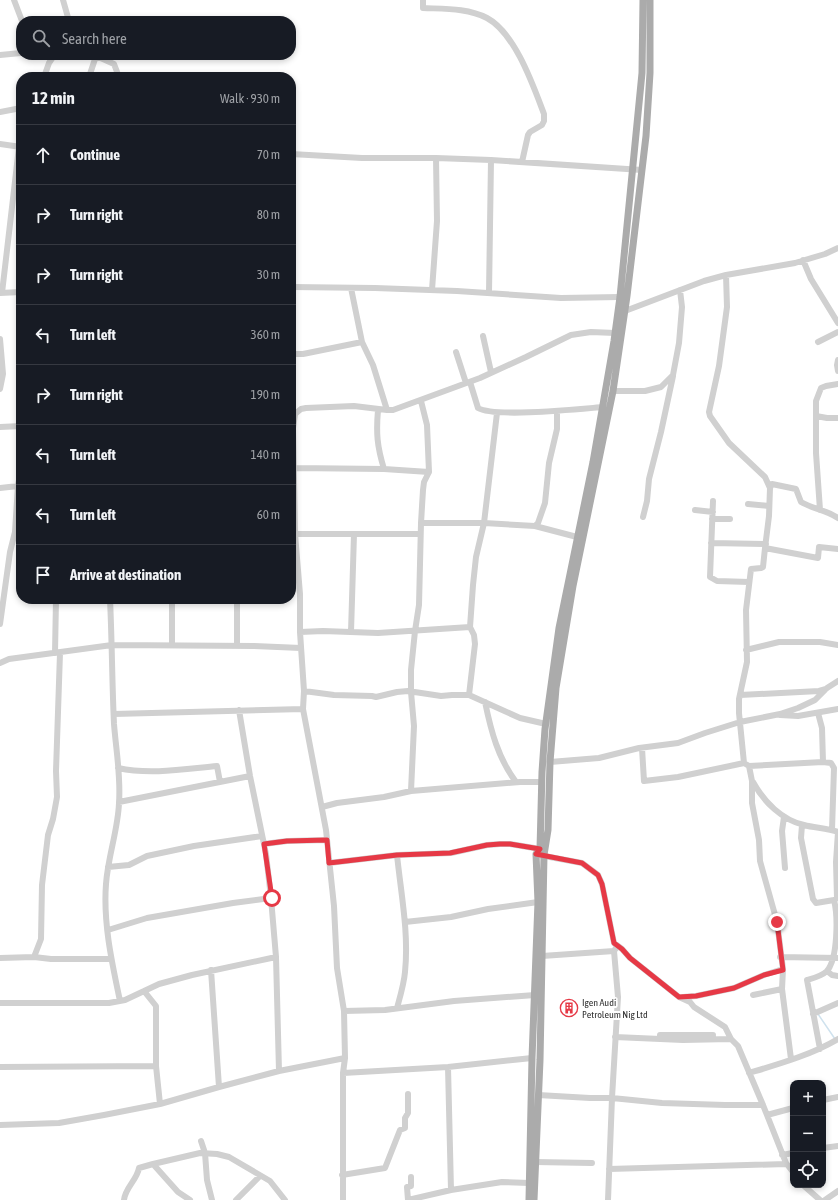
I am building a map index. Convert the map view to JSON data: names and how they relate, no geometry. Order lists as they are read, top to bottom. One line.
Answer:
{"places":{"building":["Igen Audi Petroleum Nig Ltd"]},"page":{"search":"Search here","heading":["12 min","Walk · 930 m"],"list":[["Continue","70 m"],["Turn right","80 m"],["Turn right","30 m"],["Turn left","360 m"],["Turn right","190 m"],["Turn left","140 m"],["Turn left","60 m"],"Arrive at destination"],"map_buttons":["+","−"]}}
